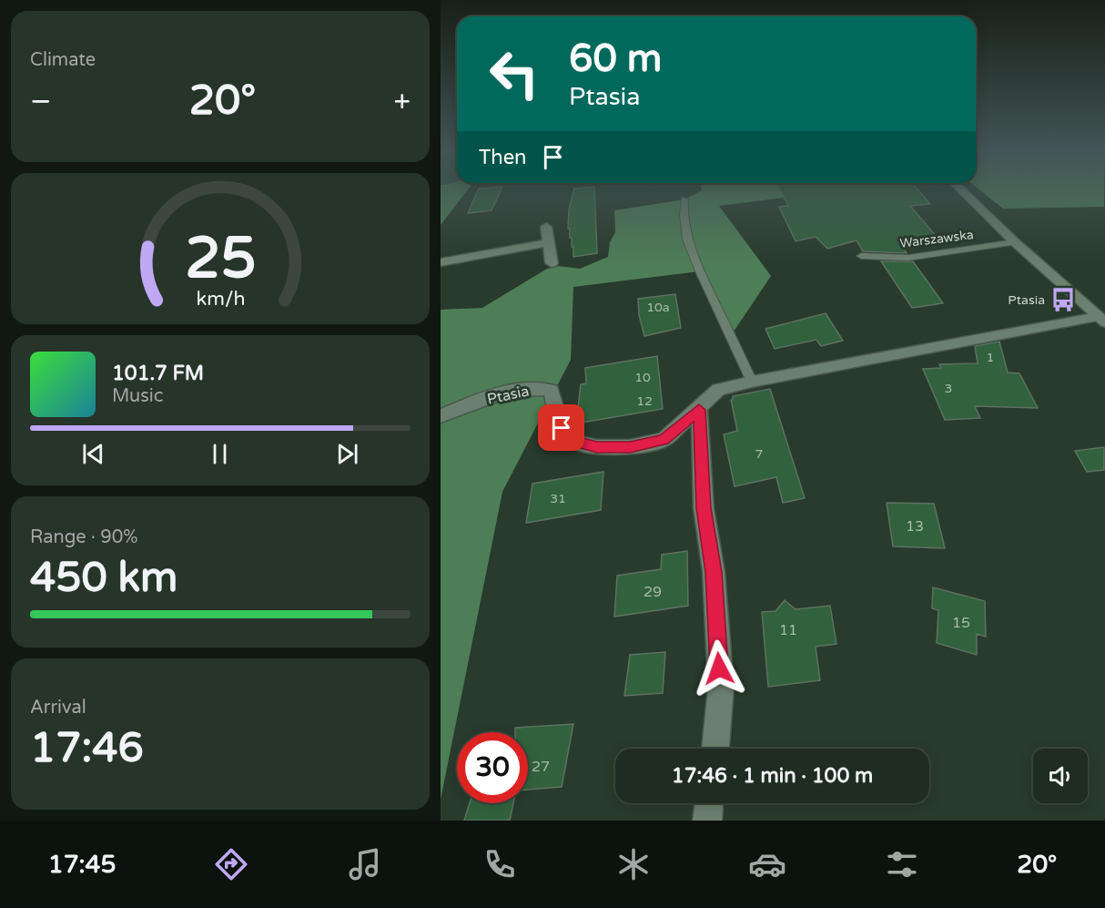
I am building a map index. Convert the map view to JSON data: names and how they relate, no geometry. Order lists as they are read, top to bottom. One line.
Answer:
{"streets":{"street":["Warszawska","Ptasia"]},"crossings":[["Warszawska","Ptasia"]],"places":{"bus stop":["Ptasia"]},"house_numbers":["10a","1","10","3","12","7","31","13","29","15","11","27"],"page":{"tile":["Climate",["Range · 90%","450 km"],["Arrival","17:46"]],"turn":["60 m","Ptasia"],"heat":["−","20°","+"],"then":"Then","song":["101.7 FM","Music"],"limit":"30","trip":"17:46 · 1 min · 100 m","tabs":["17:45","20°"],"gauge":["25","km/h"]}}
